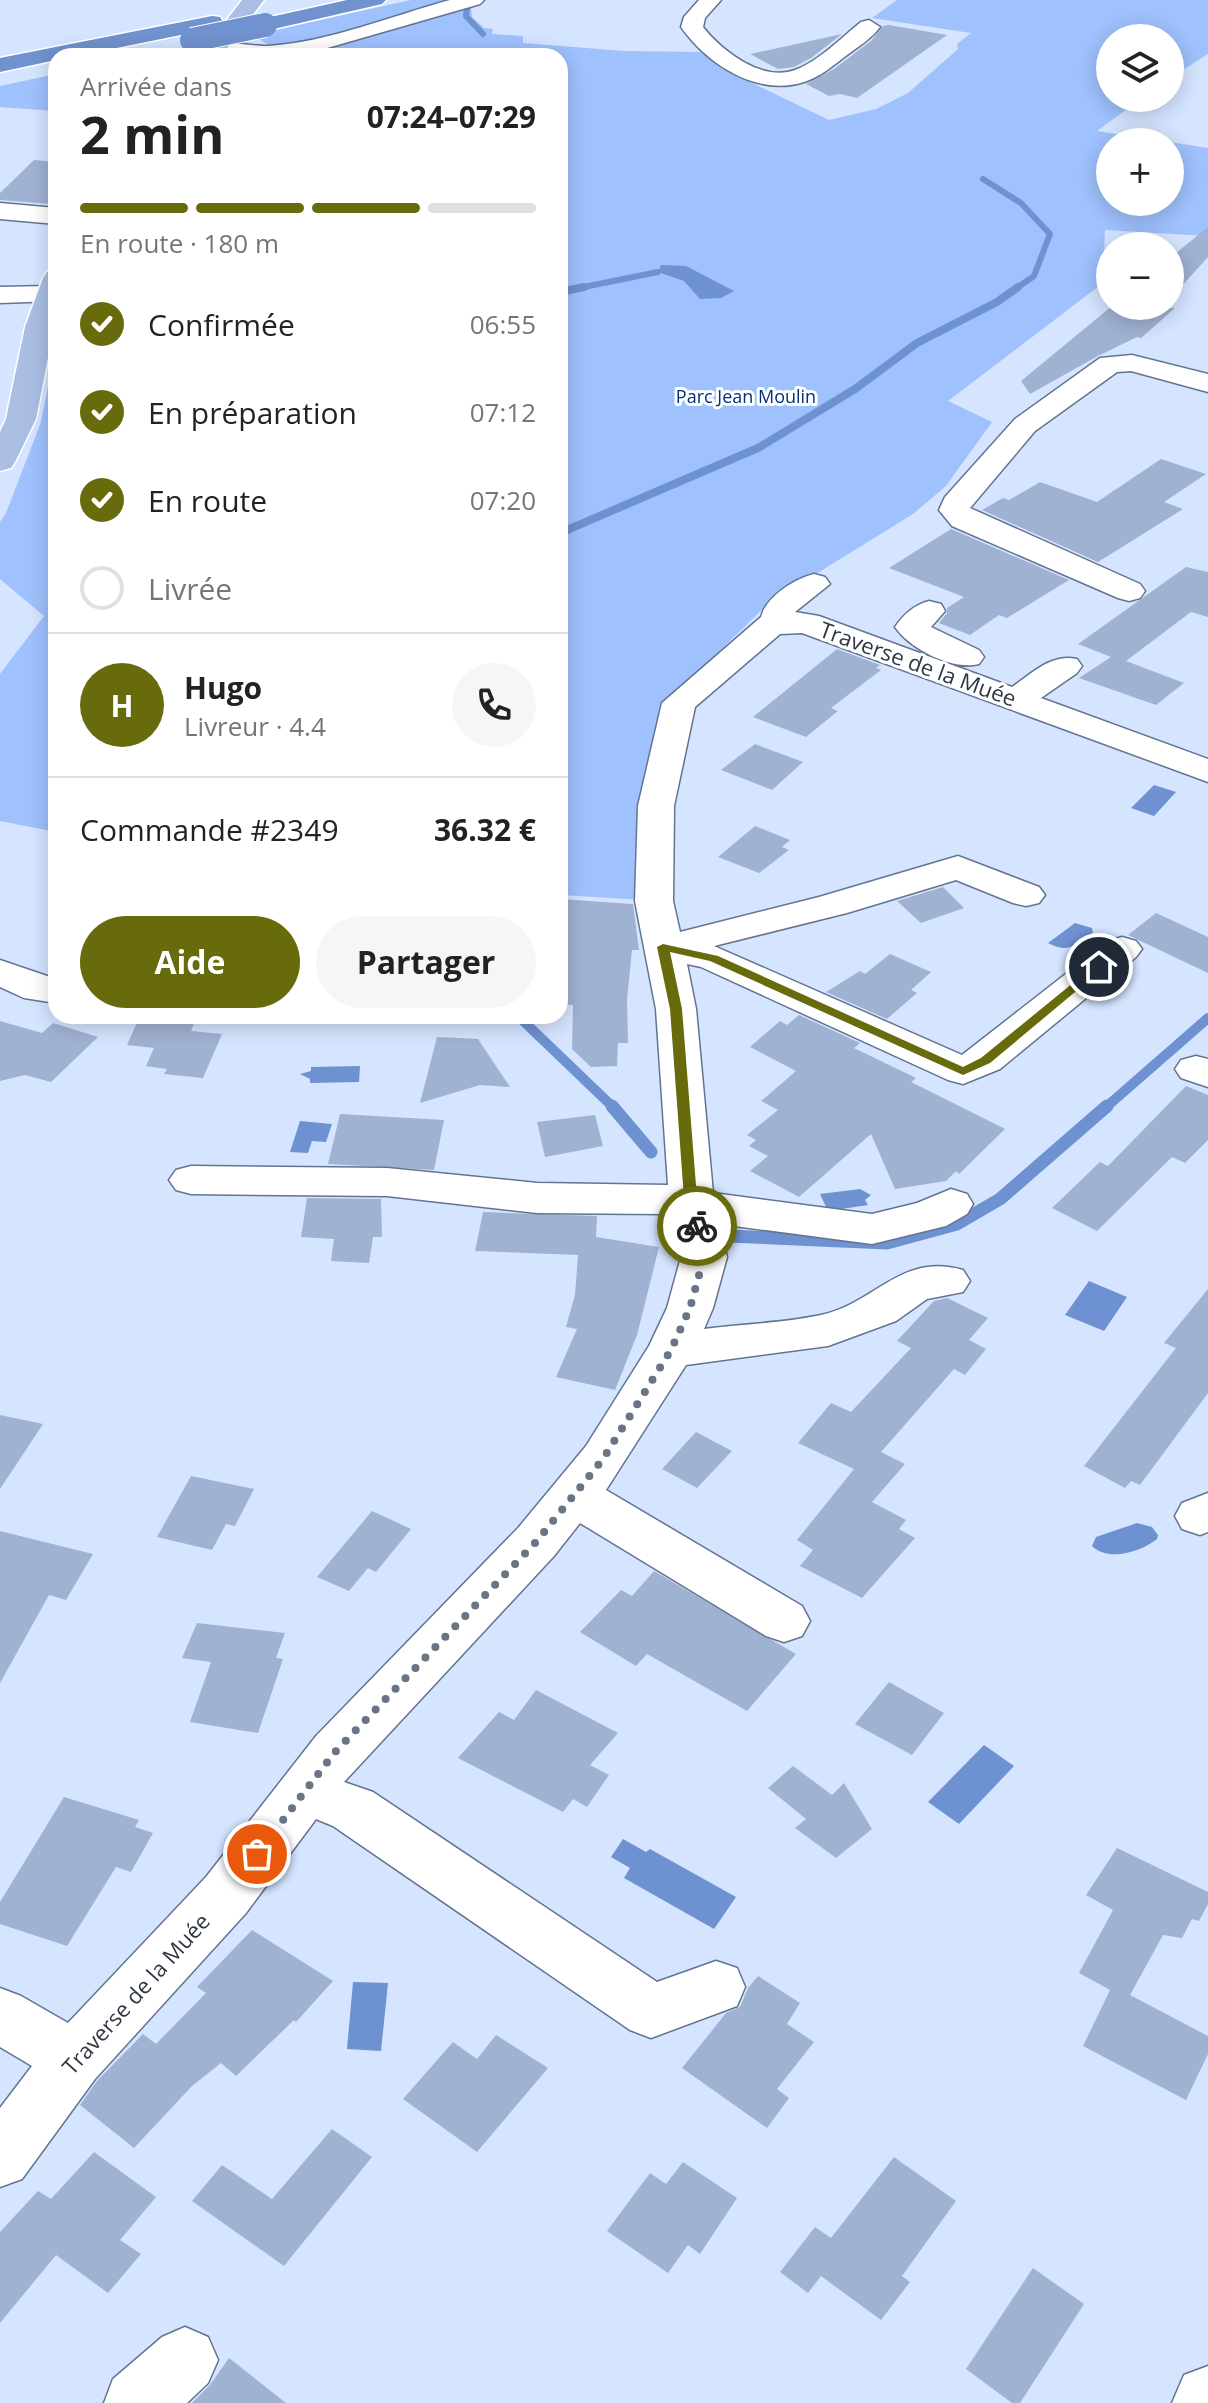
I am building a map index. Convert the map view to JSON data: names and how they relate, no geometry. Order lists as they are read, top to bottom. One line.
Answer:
{"streets":{"street":["Traverse de la Muée"]},"parks":["Parc Jean Moulin"],"page":{"map_buttons":["+","−"],"heading":["2 min","Arrivée dans","07:24–07:29"],"panel":["Hugo","Livreur · 4.4","Commande #2349","36.32 €"],"bar":"En route · 180 m","list":[["Confirmée","06:55"],["En préparation","07:12"],["En route","07:20"],"Livrée"],"round":"H","buttons":["Aide","Partager"]}}
